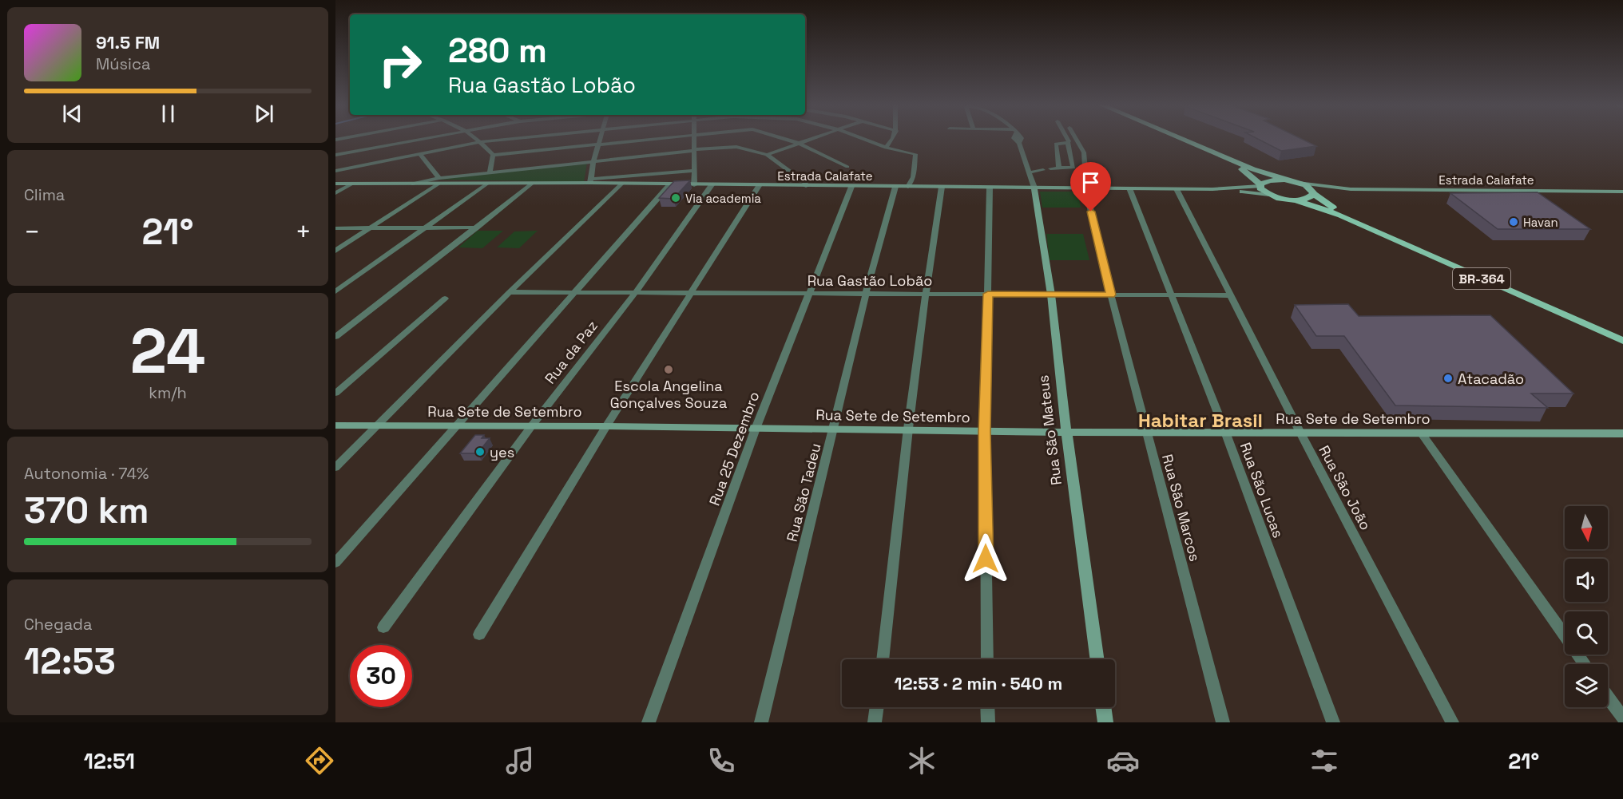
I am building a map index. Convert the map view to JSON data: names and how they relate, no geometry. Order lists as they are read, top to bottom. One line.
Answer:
{"streets":{"main road":["BR-364"],"street":["Estrada Calafate","Rua Gastão Lobão","Rua da Paz","Rua Sete de Setembro","Rua São Mateus","Rua 25 Dezembro","Rua São João","Rua São Lucas","Rua São Tadeu","Rua São Marcos"]},"crossings":[["Estrada Calafate","BR-364"],["Estrada Calafate","Rua da Paz"],["Estrada Calafate","Rua São Mateus"],["Estrada Calafate","Rua 25 Dezembro"],["Estrada Calafate","Rua São João"],["Estrada Calafate","Rua São Lucas"],["Estrada Calafate","Rua São Tadeu"],["Estrada Calafate","Rua São Marcos"],["Rua Gastão Lobão","Rua da Paz"],["Rua Gastão Lobão","Rua São Mateus"],["Rua Gastão Lobão","Rua 25 Dezembro"],["Rua Gastão Lobão","Rua São João"],["Rua Gastão Lobão","Rua São Lucas"],["Rua Gastão Lobão","Rua São Tadeu"],["Rua Gastão Lobão","Rua São Marcos"],["Rua da Paz","Rua Sete de Setembro"],["Rua Sete de Setembro","Rua São Mateus"],["Rua Sete de Setembro","Rua 25 Dezembro"],["Rua Sete de Setembro","Rua São João"],["Rua Sete de Setembro","Rua São Lucas"],["Rua Sete de Setembro","Rua São Tadeu"],["Rua Sete de Setembro","Rua São Marcos"]],"districts":["Habitar Brasil"],"places":["Via academia","Havan","Escola Angelina Gonçalves Souza","Atacadão","yes"],"north":"bottom","page":{"turn":["280 m","Rua Gastão Lobão"],"song":["91.5 FM","Música"],"tile":["Clima",["24","km/h"],["Autonomia · 74%","370 km"],["Chegada","12:53"]],"heat":["−","21°","+"],"limit":"30","trip":"12:53 · 2 min · 540 m","tabs":["12:51","21°"]}}
